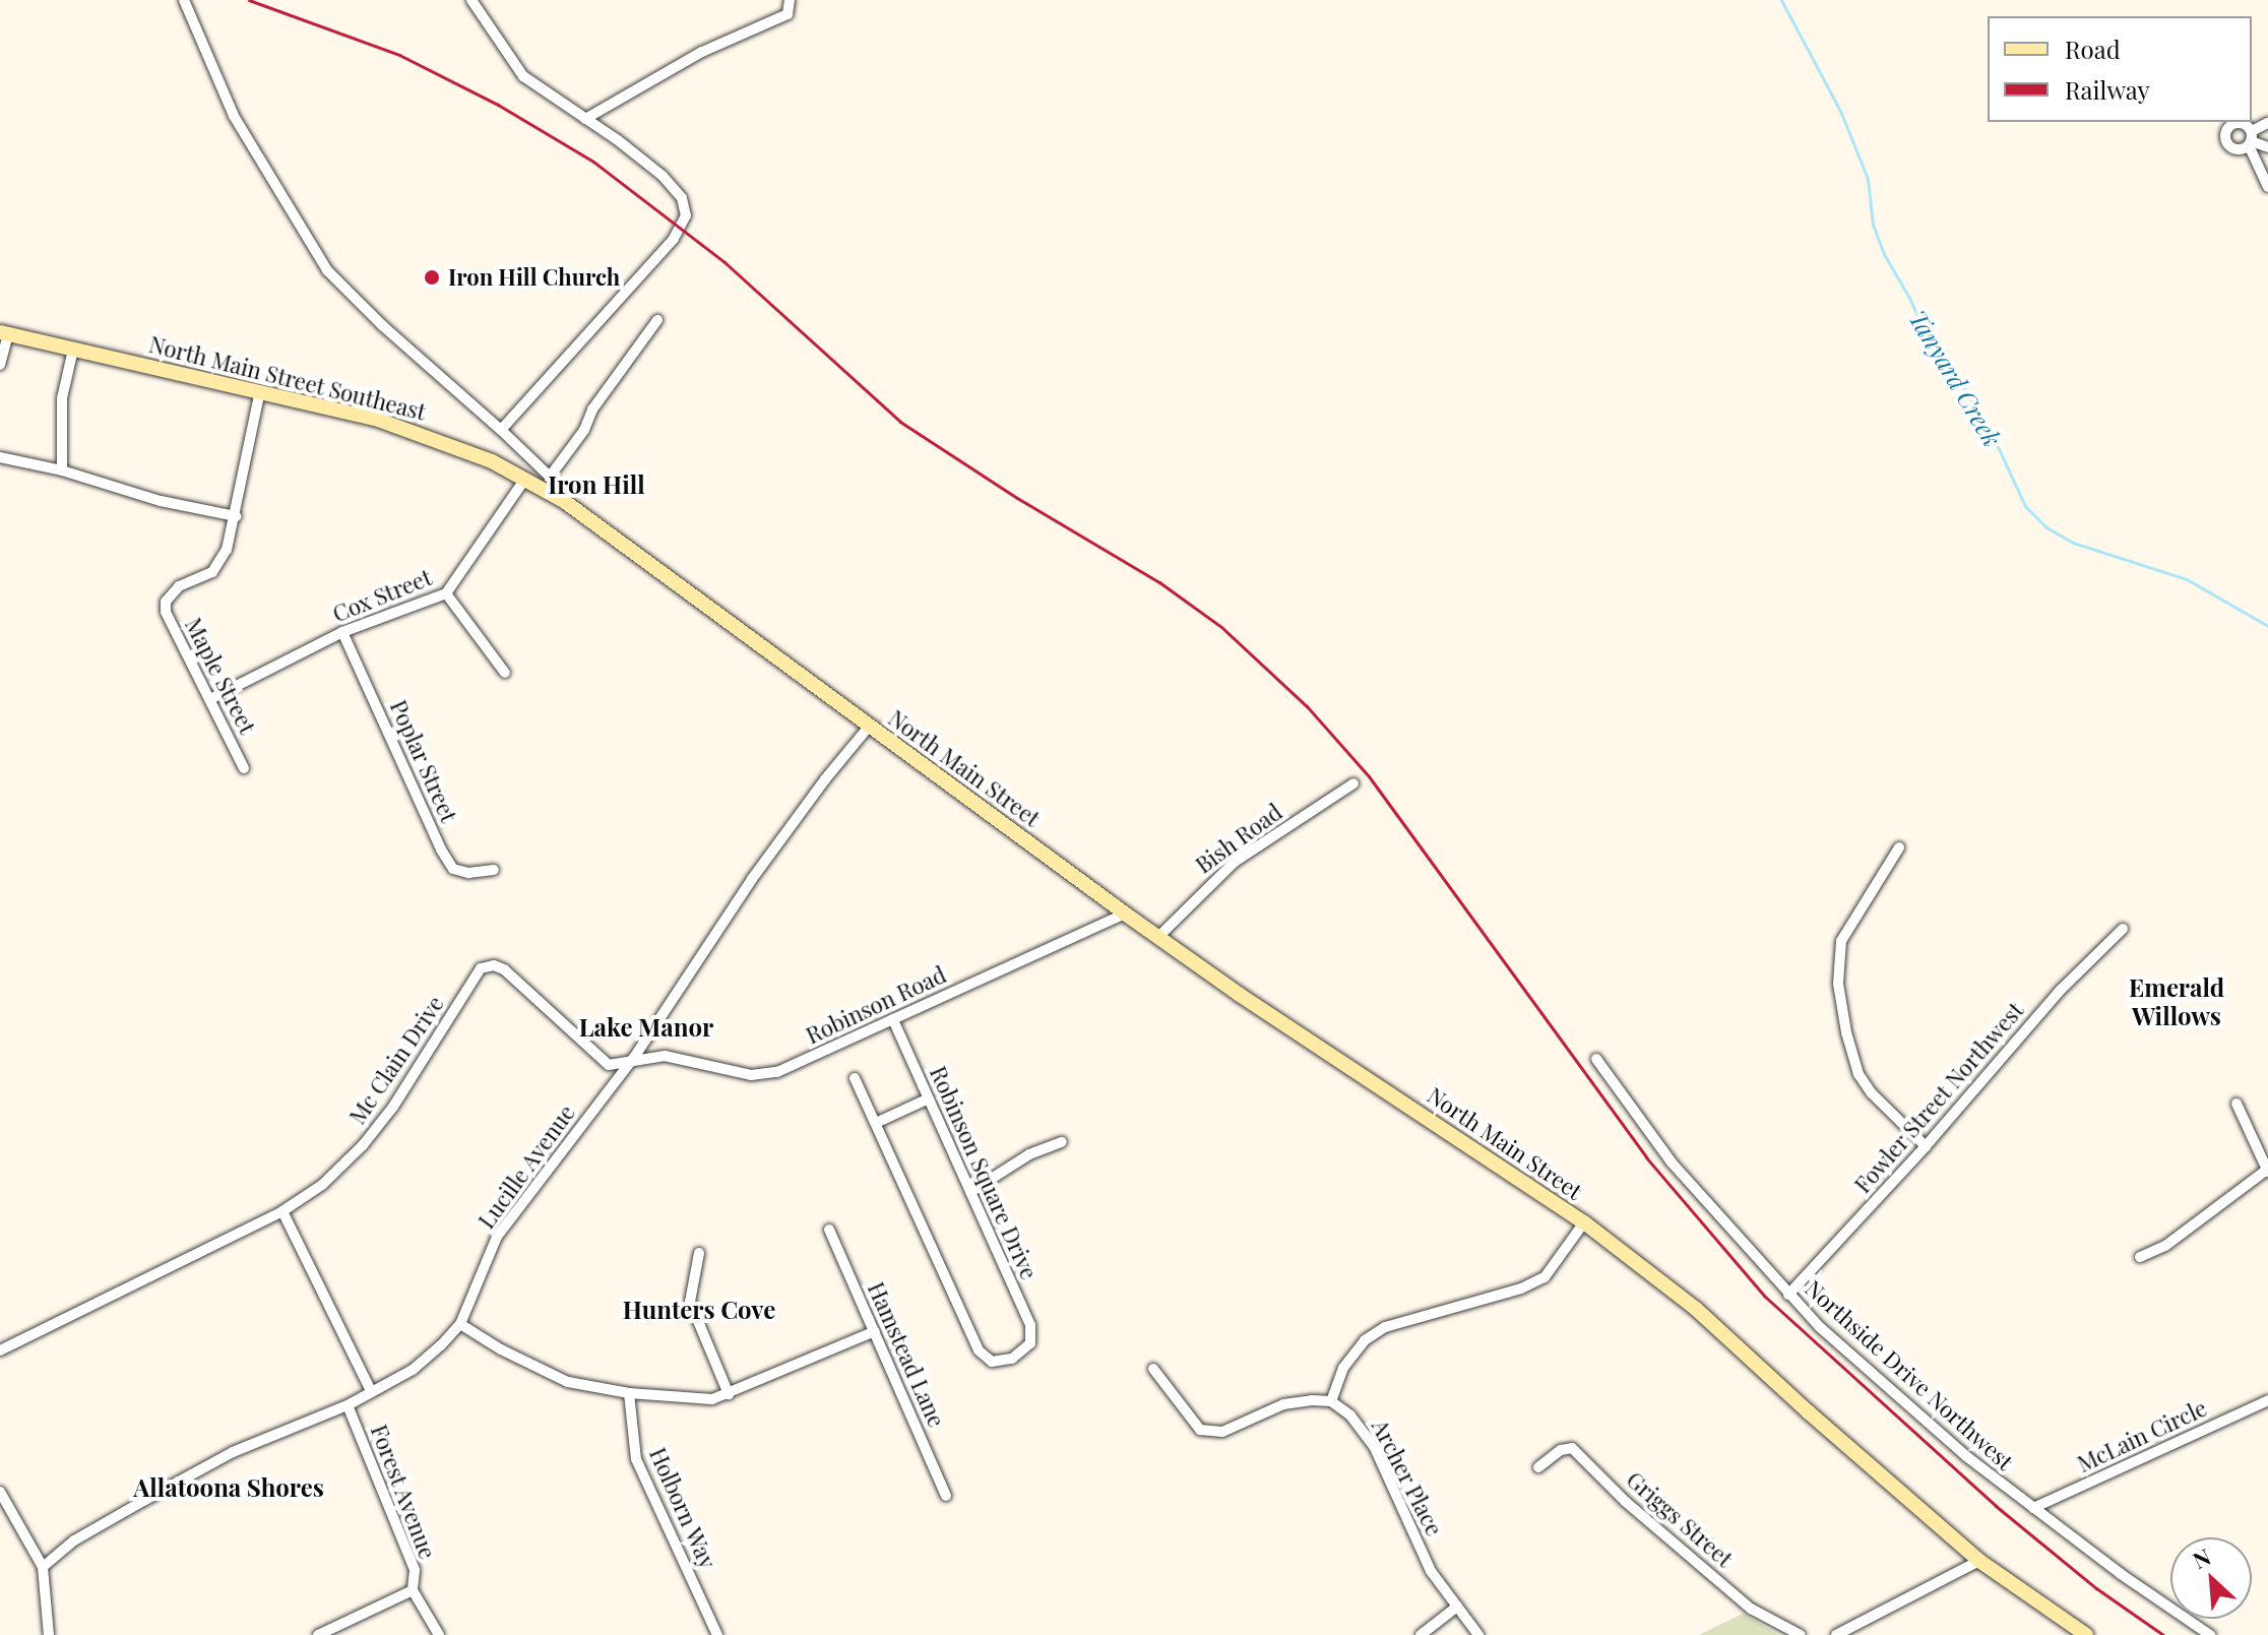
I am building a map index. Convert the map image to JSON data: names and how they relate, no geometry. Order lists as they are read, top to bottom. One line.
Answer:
{"streets":{"main road":["North Main Street Southeast","North Main Street"],"street":["Cox Street","Maple Street","Poplar Street","Bish Road","Robinson Road","Mc Clain Drive","Fowler Street Northwest","Lucille Avenue","Robinson Square Drive","Hamstead Lane","Northside Drive Northwest","McLain Circle","Archer Place","Forest Avenue","Holborn Way","Griggs Street"]},"crossings":[["North Main Street Southeast","Cox Street"],["North Main Street Southeast","North Main Street"],["North Main Street Southeast","Lucille Avenue"],["Cox Street","Maple Street"],["Cox Street","Poplar Street"],["North Main Street","Bish Road"],["North Main Street","Robinson Road"],["North Main Street","Lucille Avenue"],["Robinson Road","Mc Clain Drive"],["Robinson Road","Lucille Avenue"],["Robinson Road","Robinson Square Drive"],["Mc Clain Drive","Lucille Avenue"],["Fowler Street Northwest","Northside Drive Northwest"],["Lucille Avenue","Forest Avenue"],["Northside Drive Northwest","McLain Circle"]],"districts":["Iron Hill","Emerald Willows","Lake Manor","Hunters Cove","Allatoona Shores"],"water":["Tanyard Creek"],"places":["Iron Hill Church"],"legend":["Road","Railway"],"north":"top left"}
